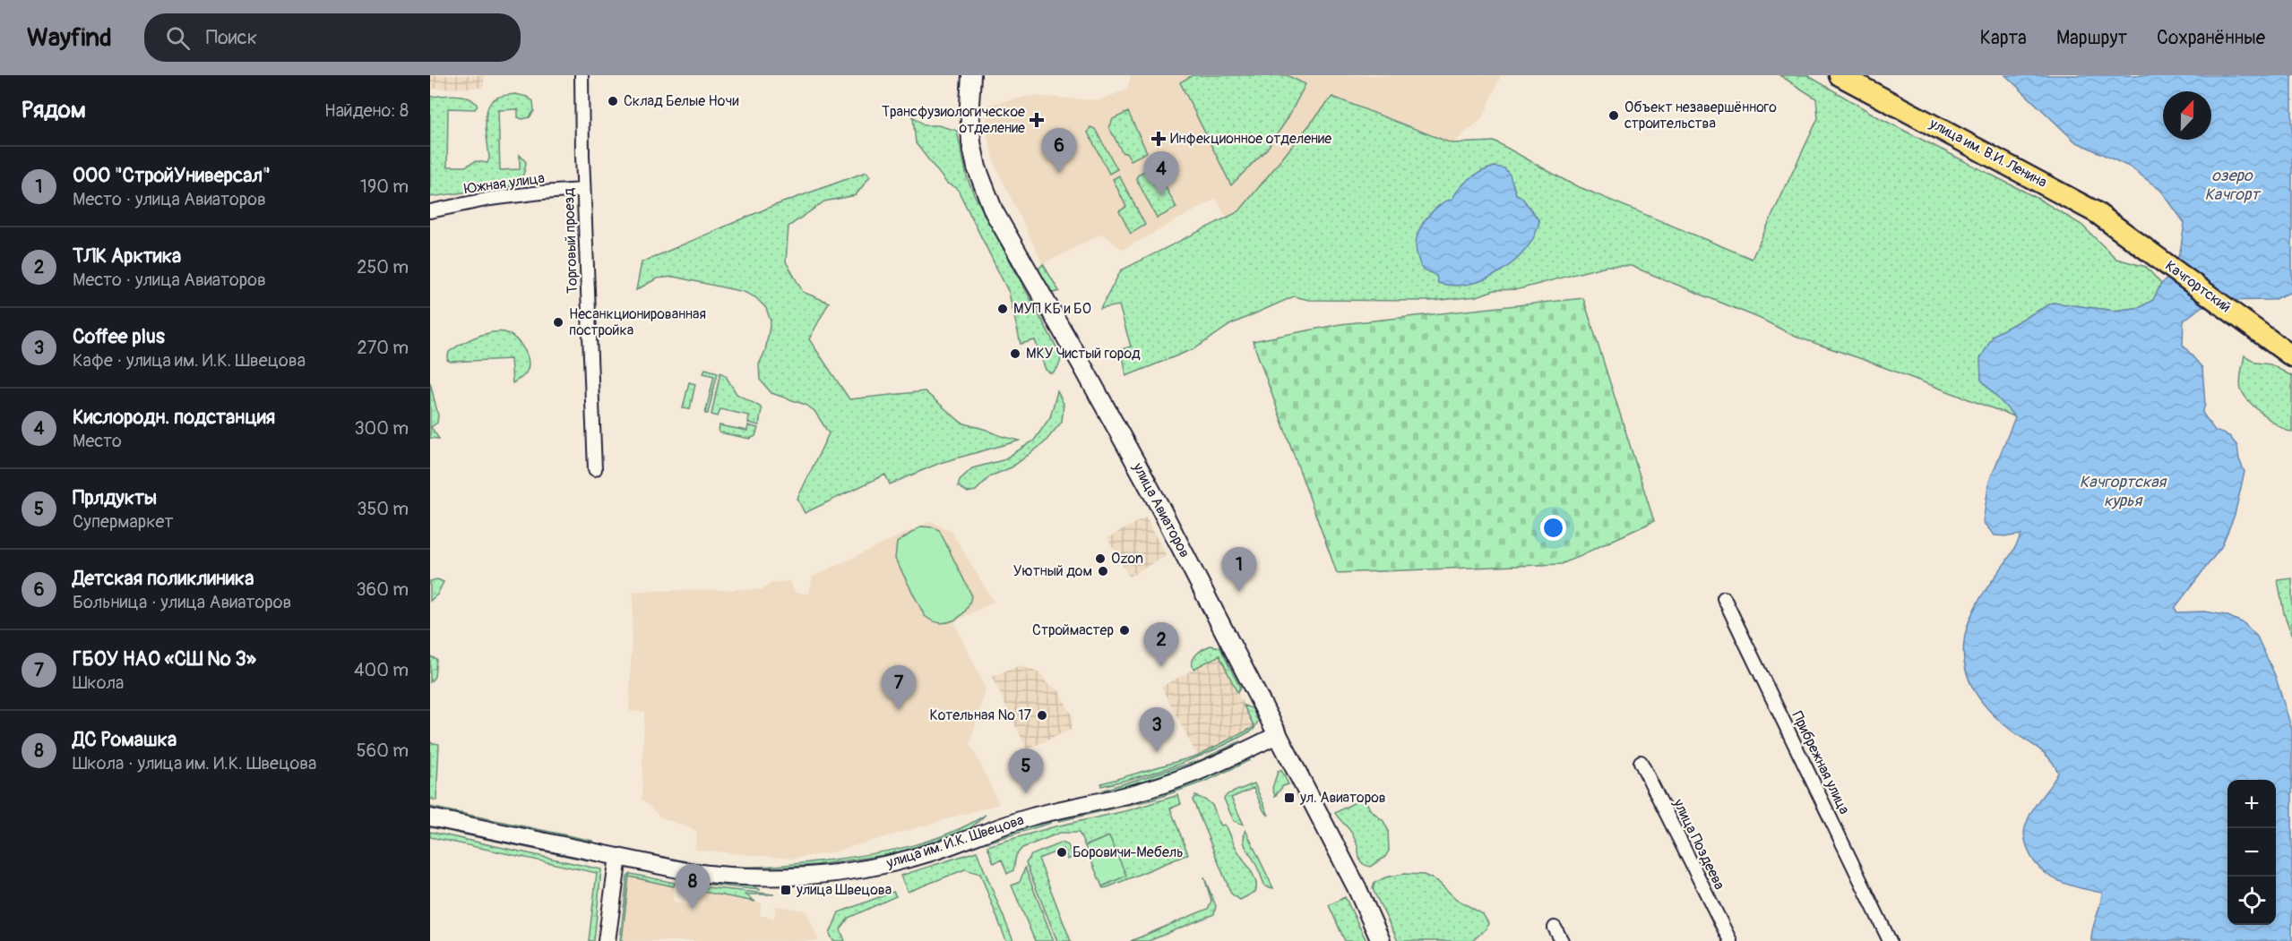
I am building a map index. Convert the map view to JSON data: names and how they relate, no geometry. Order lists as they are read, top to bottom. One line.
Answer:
{"streets":{"main road":["улица им. В.И. Ленина","Качгортский","улица Авиаторов"],"street":["Южная улица","Торговый проезд","Прибрежная улица","улица им. И.К. Швецова","улица Поздеева"]},"crossings":[["улица им. В.И. Ленина","Качгортский"],["Южная улица","Торговый проезд"],["улица Авиаторов","улица им. И.К. Швецова"]],"water":["озеро Качгорт","Качгортская курья"],"places":{"other":["Склад Белые Ночи","Объект незавершённого строительства","МУП КБ и БО","Несанкционированная постройка","МКУ Чистый город","Ozon","Уютный дом","Строймастер","Котельная № 17","Боровичи-Мебель"],"health":["Трансфузиологическое отделение","Инфекционное отделение"],"transit":["ул. Авиаторов","улица Швецова"]},"north":"top","page":{"header":"Wayfind","search":"Поиск","nav":["Карта","Маршрут","Сохранённые"],"heading":["Рядом","Найдено: 8"],"pins":["6","4","1","2","7","3","5","8"],"list":[{"mark":"1","name":"ООО \"СтройУниверсал\"","note":"Место · улица Авиаторов","value":"190 m"},{"mark":"2","name":"ТЛК Арктика","note":"Место · улица Авиаторов","value":"250 m"},{"mark":"3","name":"Coffee plus","note":"Кафе · улица им. И.К. Швецова","value":"270 m"},{"mark":"4","name":"Кислородн. подстанция","note":"Место","value":"300 m"},{"mark":"5","name":"Прлдукты","note":"Супермаркет","value":"350 m"},{"mark":"6","name":"Детская поликлиника","note":"Больница · улица Авиаторов","value":"360 m"},{"mark":"7","name":"ГБОУ НАО «СШ № 3»","note":"Школа","value":"400 m"},{"mark":"8","name":"ДС Ромашка","note":"Школа · улица им. И.К. Швецова","value":"560 m"}],"map_buttons":["+","−"]}}
